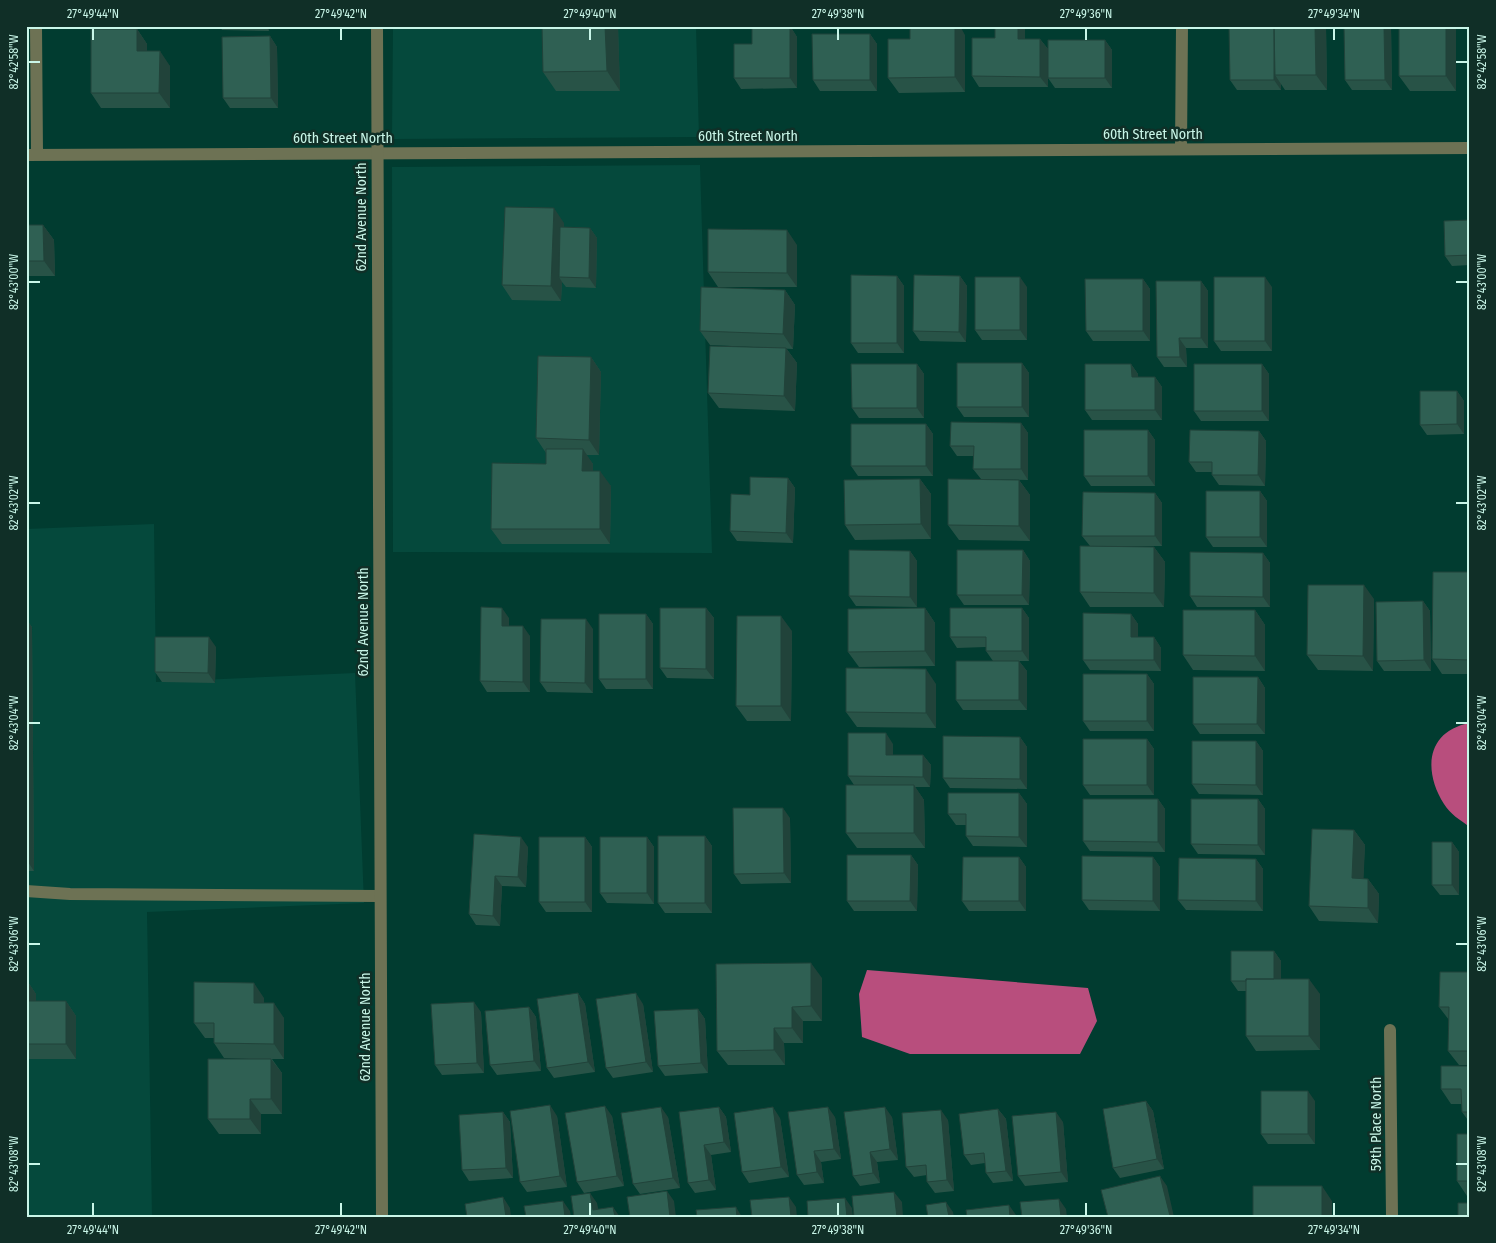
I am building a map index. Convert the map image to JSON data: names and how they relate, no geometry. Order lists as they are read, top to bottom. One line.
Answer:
{"streets":{"street":["60th Street North","62nd Avenue North","59th Place North"]},"crossings":[["60th Street North","62nd Avenue North"]],"coordinates":["27°49'44\"N","27°49'42\"N","27°49'40\"N","27°49'38\"N","27°49'36\"N","27°49'34\"N","82°42'58\"W","82°43'00\"W","82°43'02\"W","82°43'04\"W","82°43'06\"W","82°43'08\"W"]}
